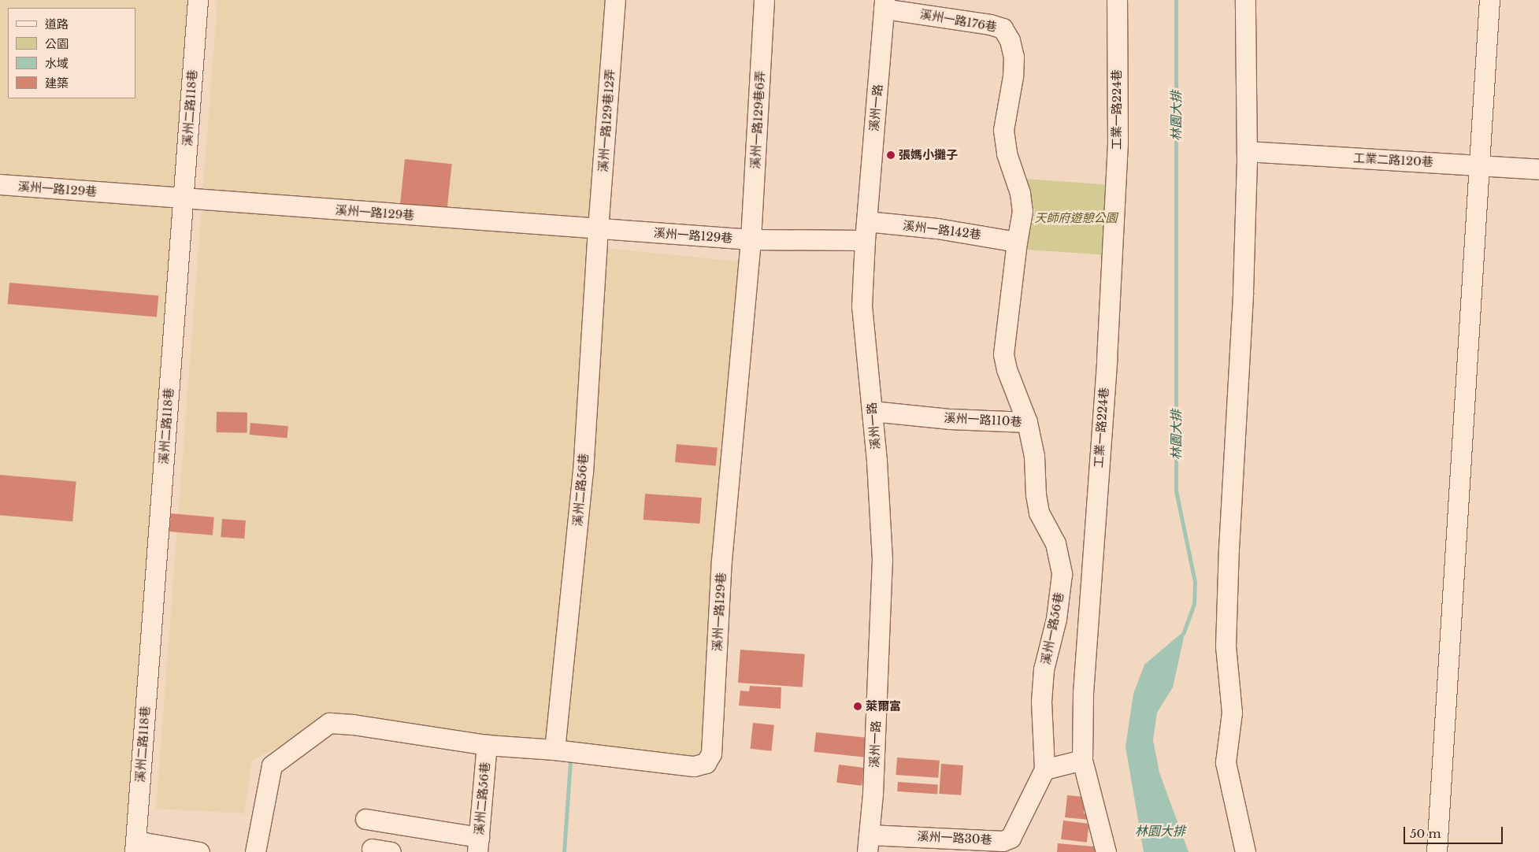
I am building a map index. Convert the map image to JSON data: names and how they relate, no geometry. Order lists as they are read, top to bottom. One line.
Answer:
{"streets":{"street":["溪州一路176巷","溪州二路118巷","溪州一路","工業一路224巷","溪州一路129巷6弄","溪州一路129巷12弄","工業二路120巷","溪州一路129巷","溪州一路142巷","溪州一路110巷","溪州二路56巷","溪州一路56巷","溪州一路30巷"]},"crossings":[["溪州一路176巷","溪州一路"],["溪州一路176巷","溪州一路142巷"],["溪州一路176巷","溪州一路110巷"],["溪州二路118巷","溪州一路129巷"],["溪州一路","溪州一路129巷"],["溪州一路","溪州一路142巷"],["溪州一路","溪州一路110巷"],["溪州一路","溪州一路30巷"],["溪州一路129巷6弄","溪州一路129巷"],["溪州一路129巷12弄","溪州一路129巷"],["溪州一路129巷12弄","溪州二路56巷"],["溪州一路129巷","溪州一路142巷"],["溪州一路129巷","溪州二路56巷"],["溪州一路142巷","溪州一路110巷"],["溪州一路110巷","溪州一路56巷"],["溪州一路56巷","溪州一路30巷"]],"water":["林園大排"],"parks":["天師府遊憩公園"],"places":["張媽小攤子","萊爾富"],"legend":["道路","公園","水域","建築"],"scale_bar":"50 m"}
